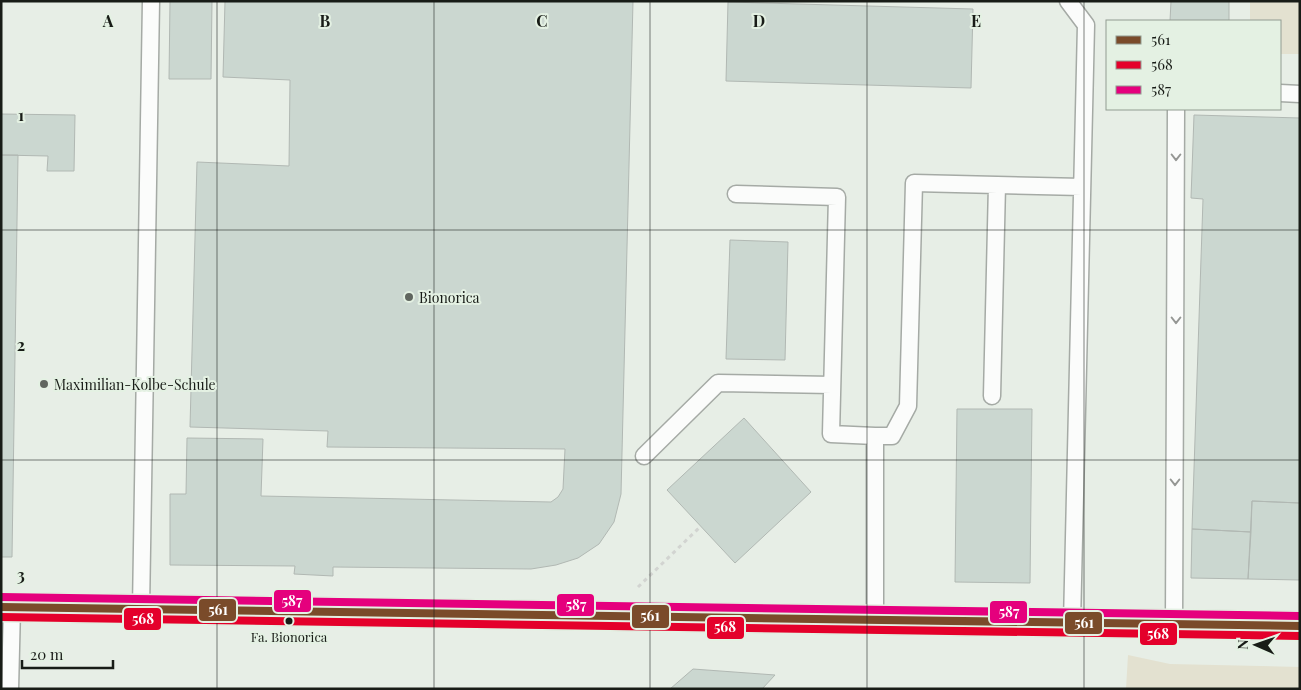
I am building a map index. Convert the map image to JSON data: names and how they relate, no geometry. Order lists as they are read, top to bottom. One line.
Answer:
{"places":["Bionorica","Maximilian-Kolbe-Schule","Fa. Bionorica"],"lines":["transit line 587","transit line 561","transit line 568"],"legend":["561","568","587"],"scale_bar":"20 m","north":"left","grid":{"columns":["A","B","C","D","E"],"rows":["1","2","3"]}}
